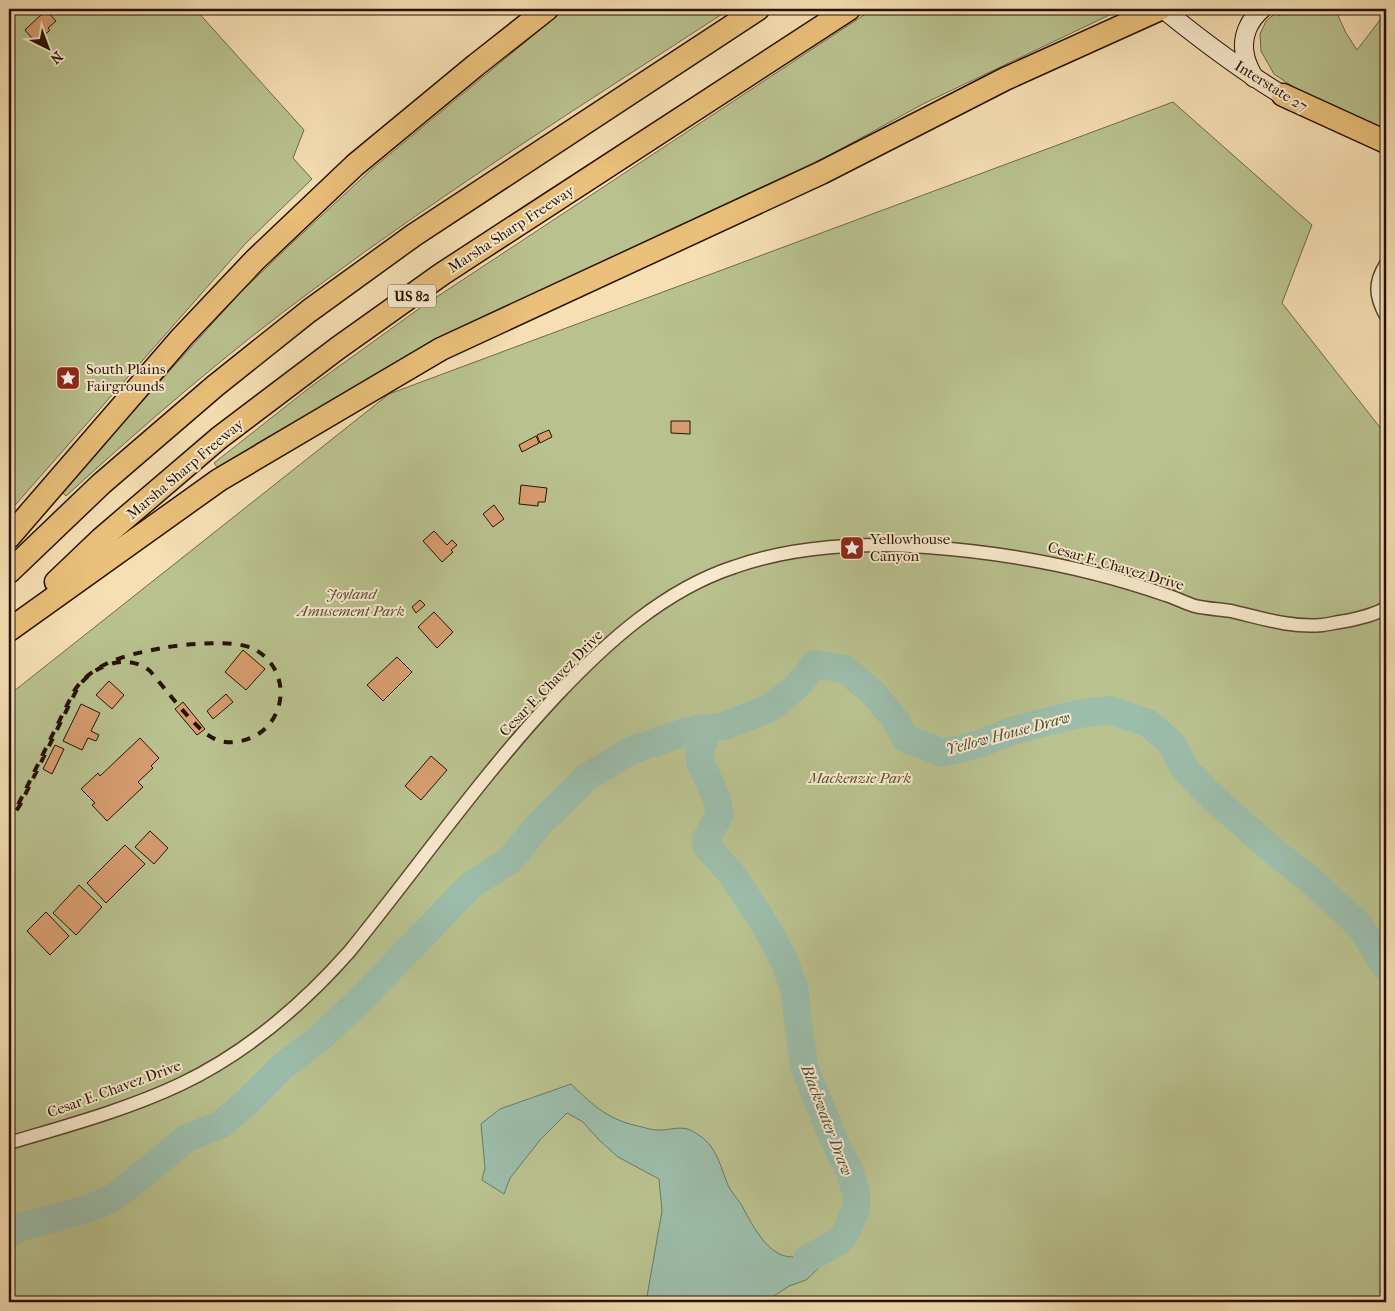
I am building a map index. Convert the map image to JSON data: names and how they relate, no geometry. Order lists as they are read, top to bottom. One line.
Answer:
{"streets":{"highway":["Marsha Sharp Freeway","US 82"],"main road":["Interstate 27"],"street":["Cesar E. Chavez Drive"]},"water":["Yellow House Draw","Blackwater Draw"],"parks":["Joyland Amusement Park","Mackenzie Park"],"places":{"place":["South Plains Fairgrounds","Yellowhouse Canyon"]},"north":"bottom right"}
